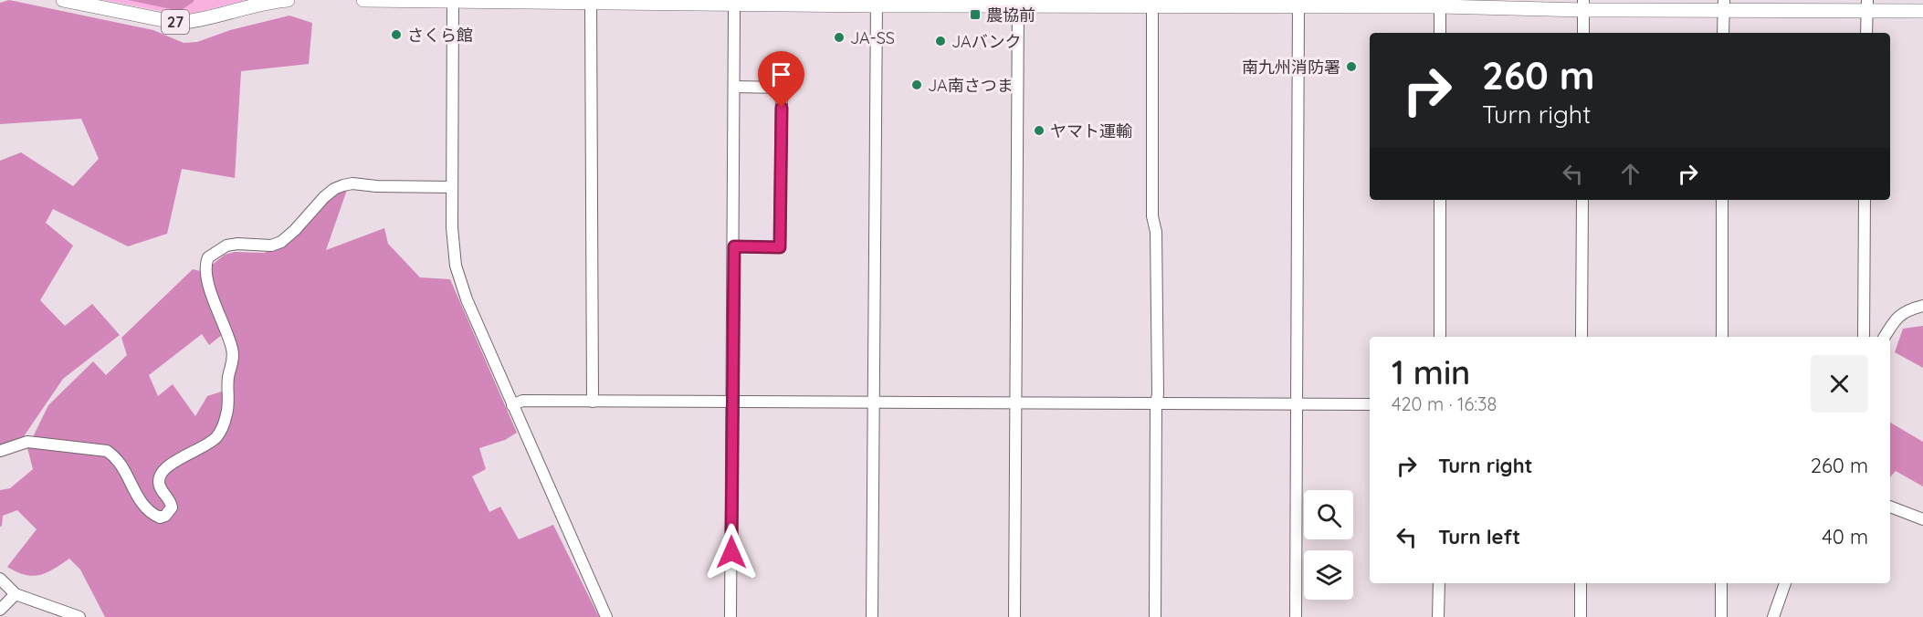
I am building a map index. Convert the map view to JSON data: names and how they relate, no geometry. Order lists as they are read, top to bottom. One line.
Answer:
{"streets":{"main road":["27"]},"places":{"transit":["農協前"],"other":["さくら館","JA-SS","JAバンク","南九州消防署","JA南さつま","ヤマト運輸"]},"page":{"turn":["260 m","Turn right"],"heading":["1 min","420 m · 16:38"],"list":[{"name":"Turn right","value":"260 m"},{"name":"Turn left","value":"40 m"}]}}
